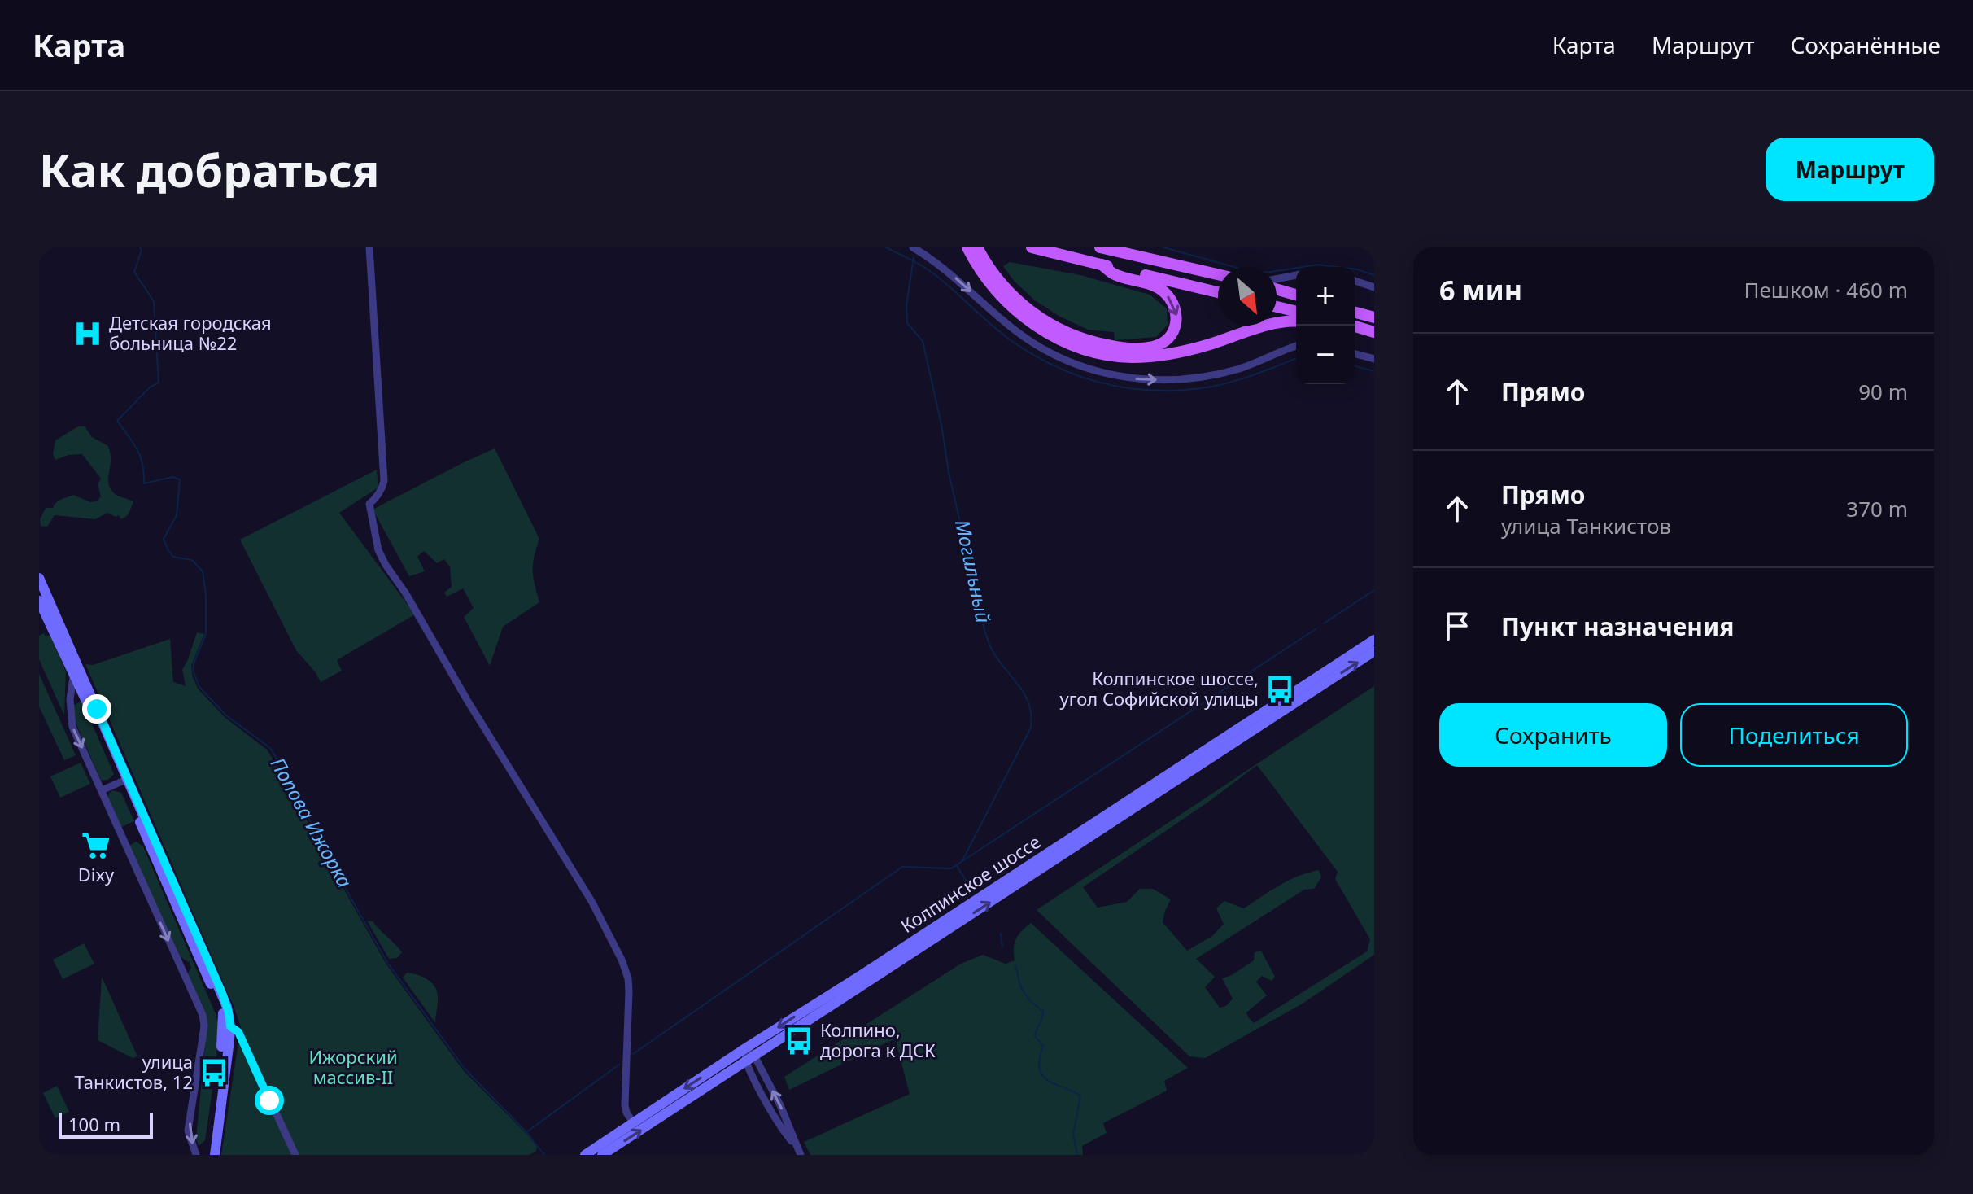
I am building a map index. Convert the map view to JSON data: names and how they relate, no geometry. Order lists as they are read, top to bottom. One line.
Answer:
{"streets":{"main road":["Колпинское шоссе"]},"water":["Могильный","Попова Ижорка"],"parks":["Ижорский массив-II"],"places":{"hospital":["Детская городская больница №22"],"bus stop":["Колпинское шоссе, угол Софийской улицы","Колпино, дорога к ДСК","улица Танкистов, 12"],"supermarket":["Dixy"]},"scale_bar":"100 m","north":"bottom right","page":{"header":"Карта","nav":["Карта","Маршрут","Сохранённые"],"buttons":["Маршрут",["Сохранить","Поделиться"]],"title":"Как добраться","heading":["6 мин","Пешком · 460 m"],"map_buttons":["+","−"],"list":[["Прямо","90 m"],["Прямо","улица Танкистов","370 m"],"Пункт назначения"],"scale":"100 m"}}
